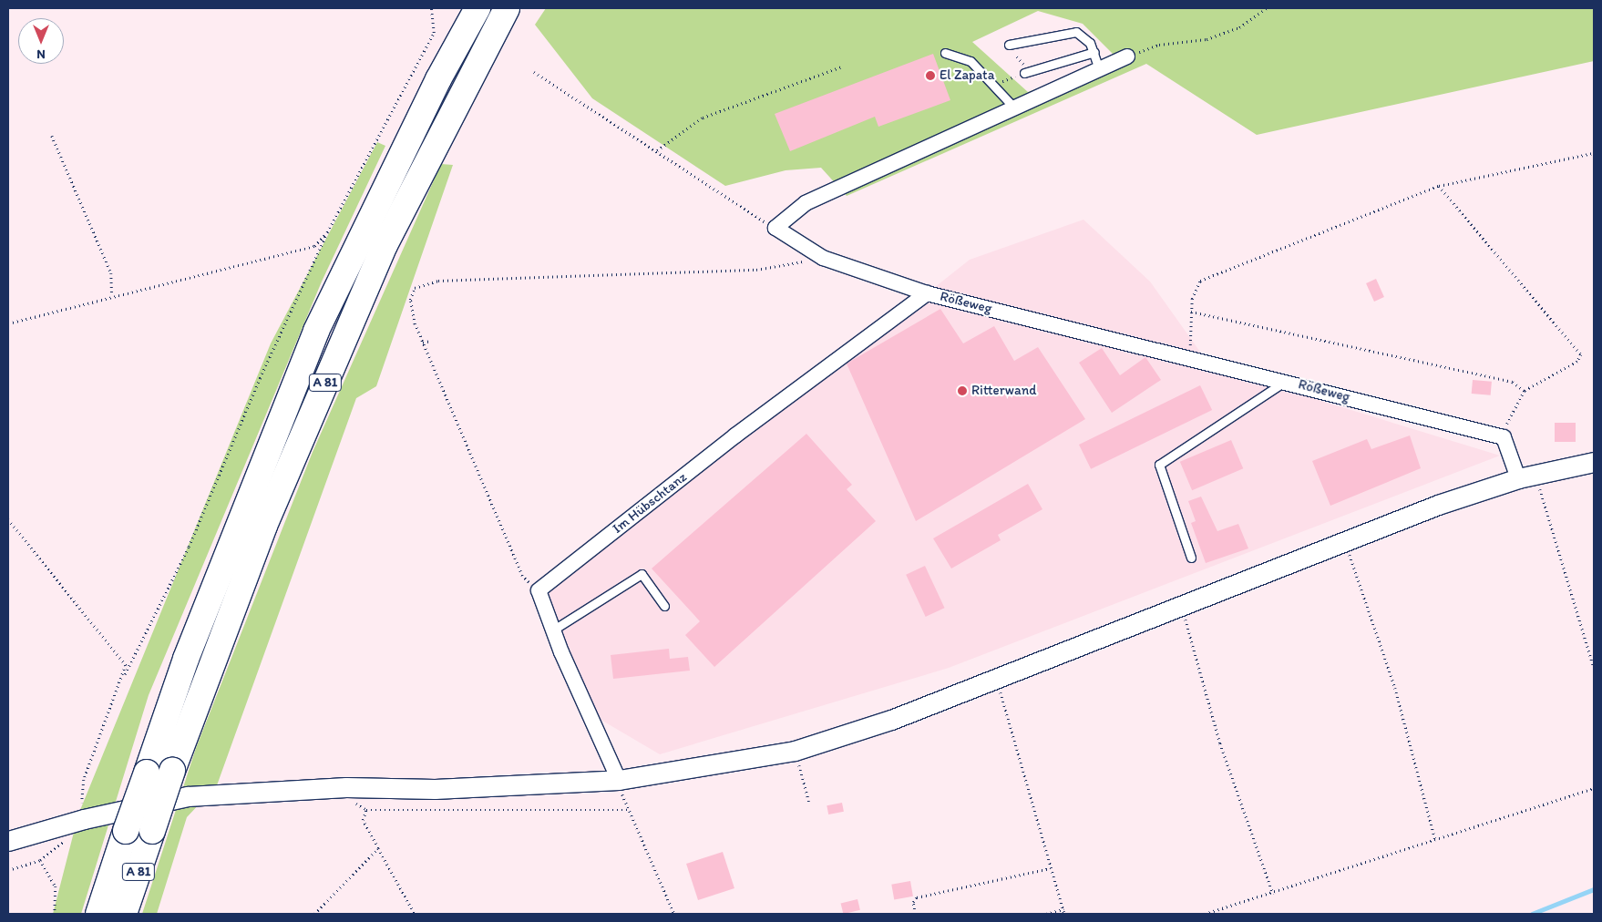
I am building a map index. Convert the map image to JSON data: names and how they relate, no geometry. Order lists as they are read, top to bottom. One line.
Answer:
{"streets":{"highway":["A 81"],"street":["Rößeweg","Im Hübschtanz"]},"crossings":[["Rößeweg","Im Hübschtanz"]],"places":["El Zapata","Ritterwand"],"north":"bottom"}
